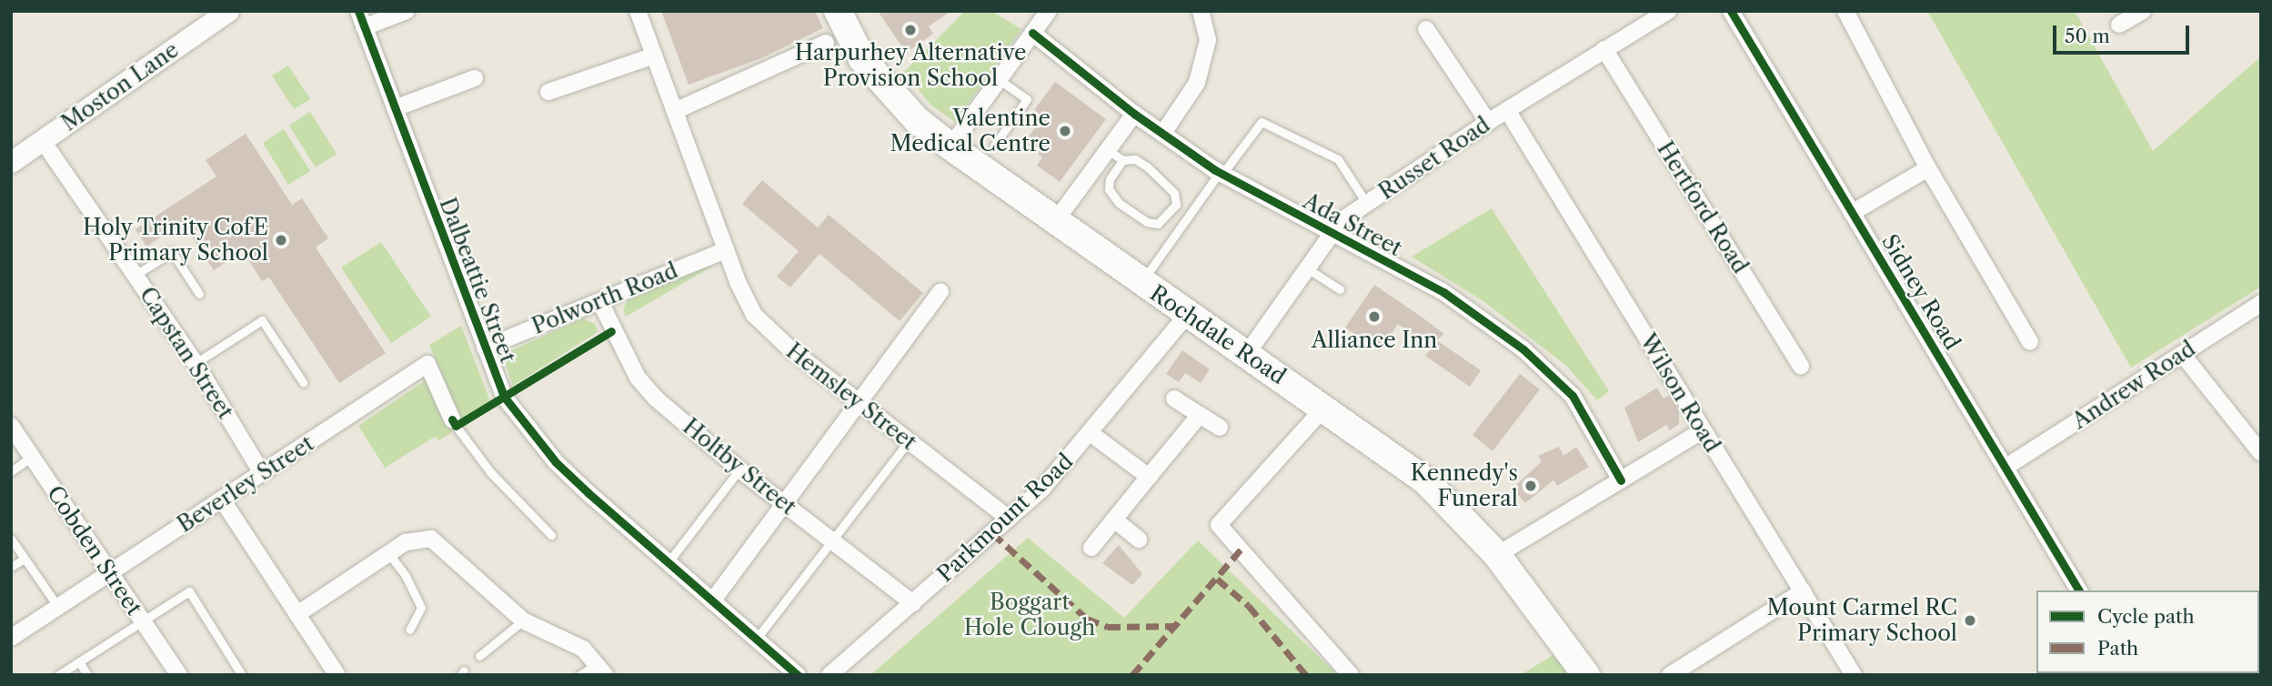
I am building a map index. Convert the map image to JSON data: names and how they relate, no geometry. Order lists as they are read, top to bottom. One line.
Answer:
{"streets":{"main road":["Rochdale Road"],"street":["Moston Lane","Russet Road","Hertford Road","Ada Street","Dalbeattie Street","Sidney Road","Polworth Road","Capstan Street","Andrew Road","Wilson Road","Hemsley Street","Holtby Street","Beverley Street","Parkmount Road","Cobden Street"]},"crossings":[["Moston Lane","Capstan Street"],["Russet Road","Hertford Road"],["Russet Road","Ada Street"],["Russet Road","Rochdale Road"],["Russet Road","Wilson Road"],["Dalbeattie Street","Polworth Road"],["Sidney Road","Andrew Road"],["Polworth Road","Hemsley Street"],["Polworth Road","Holtby Street"],["Rochdale Road","Parkmount Road"],["Capstan Street","Beverley Street"],["Hemsley Street","Parkmount Road"],["Holtby Street","Parkmount Road"],["Beverley Street","Cobden Street"]],"parks":["Boggart Hole Clough"],"places":["Harpurhey Alternative Provision School","Valentine Medical Centre","Holy Trinity CofE Primary School","Alliance Inn","Kennedy's Funeral","Mount Carmel RC Primary School"],"legend":["Cycle path","Path"],"scale_bar":"50 m"}
